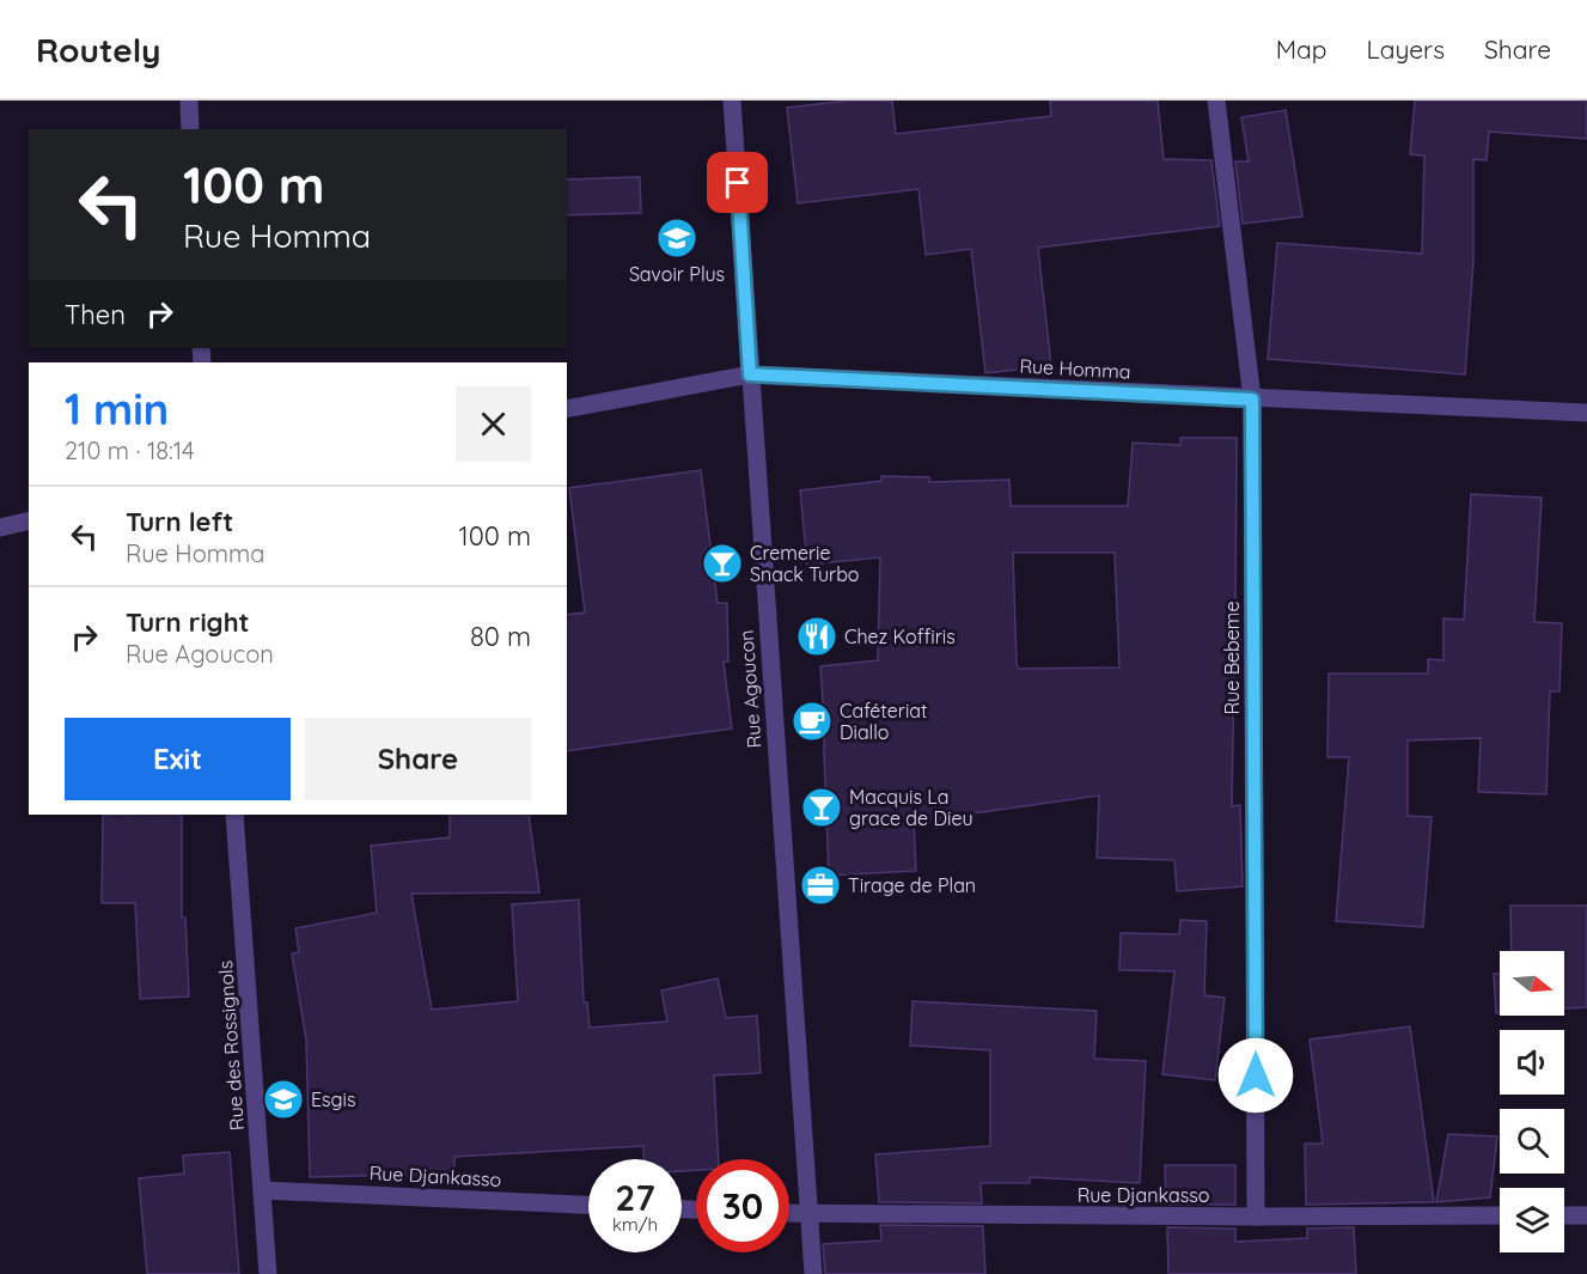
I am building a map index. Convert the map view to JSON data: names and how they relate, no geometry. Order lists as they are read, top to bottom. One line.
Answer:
{"streets":{"street":["Rue Homma","Rue Bebeme","Rue Agoucon","Rue des Rossignols","Rue Djankasso"]},"crossings":[["Rue Homma","Rue Bebeme"],["Rue Homma","Rue Agoucon"],["Rue Bebeme","Rue Djankasso"],["Rue Agoucon","Rue Djankasso"],["Rue des Rossignols","Rue Djankasso"]],"places":{"school or university":["Savoir Plus","Esgis"],"bar":["Cremerie Snack Turbo","Macquis La grace de Dieu"],"restaurant":["Chez Koffiris"],"cafe":["Caféteriat Diallo"],"office":["Tirage de Plan"]},"north":"right","page":{"header":"Routely","nav":["Map","Layers","Share"],"turn":["100 m","Rue Homma"],"then":"Then","heading":["1 min","210 m · 18:14"],"list":[{"name":"Turn left","note":"Rue Homma","value":"100 m"},{"name":"Turn right","note":"Rue Agoucon","value":"80 m"}],"buttons":["Exit","Share"],"speed":"27 km/h","limit":"30"}}
